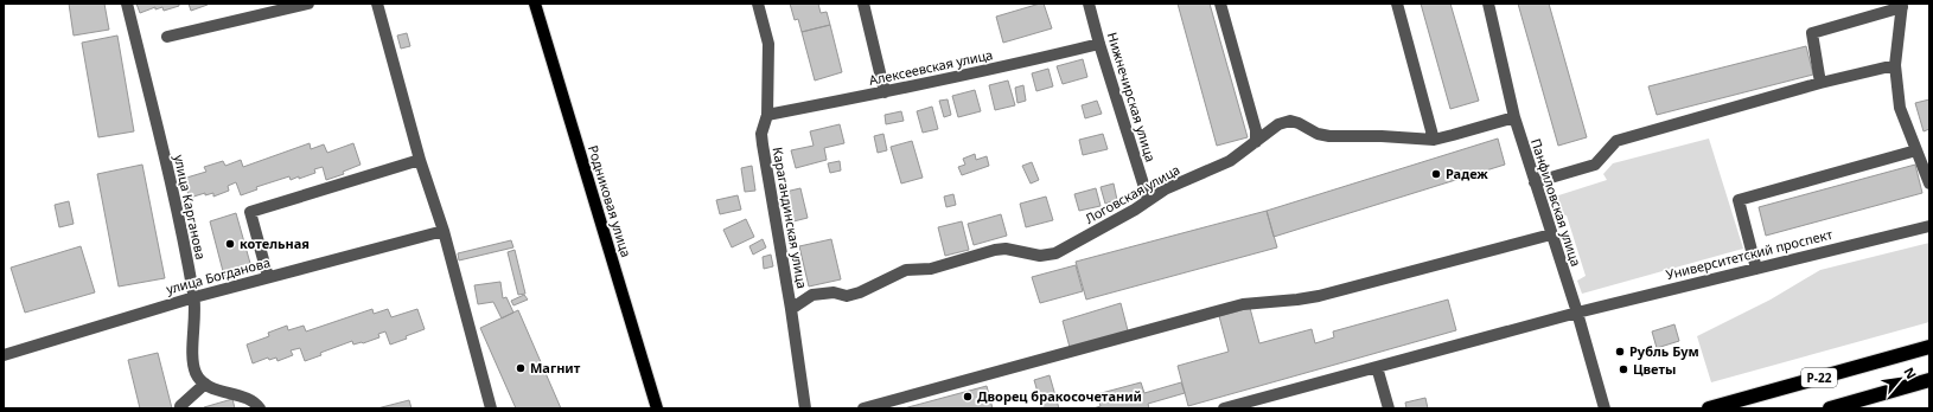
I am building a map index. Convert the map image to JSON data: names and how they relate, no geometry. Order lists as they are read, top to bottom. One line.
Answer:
{"streets":{"highway":["Р-22"],"main road":["Родниковая улица"],"street":["Алексеевская улица","Нижнечирская улица","Логовская улица","Панфиловская улица","улица Карганова","Карагандинская улица","Университетский проспект","улица Богданова"]},"crossings":[["Алексеевская улица","Нижнечирская улица"],["Алексеевская улица","Карагандинская улица"],["Нижнечирская улица","Логовская улица"],["Логовская улица","Панфиловская улица"],["Логовская улица","Карагандинская улица"],["Панфиловская улица","Университетский проспект"],["улица Карганова","улица Богданова"]],"places":["Радеж","котельная","Рубль Бум","Магнит","Цветы","Дворец бракосочетаний"],"north":"top right"}
